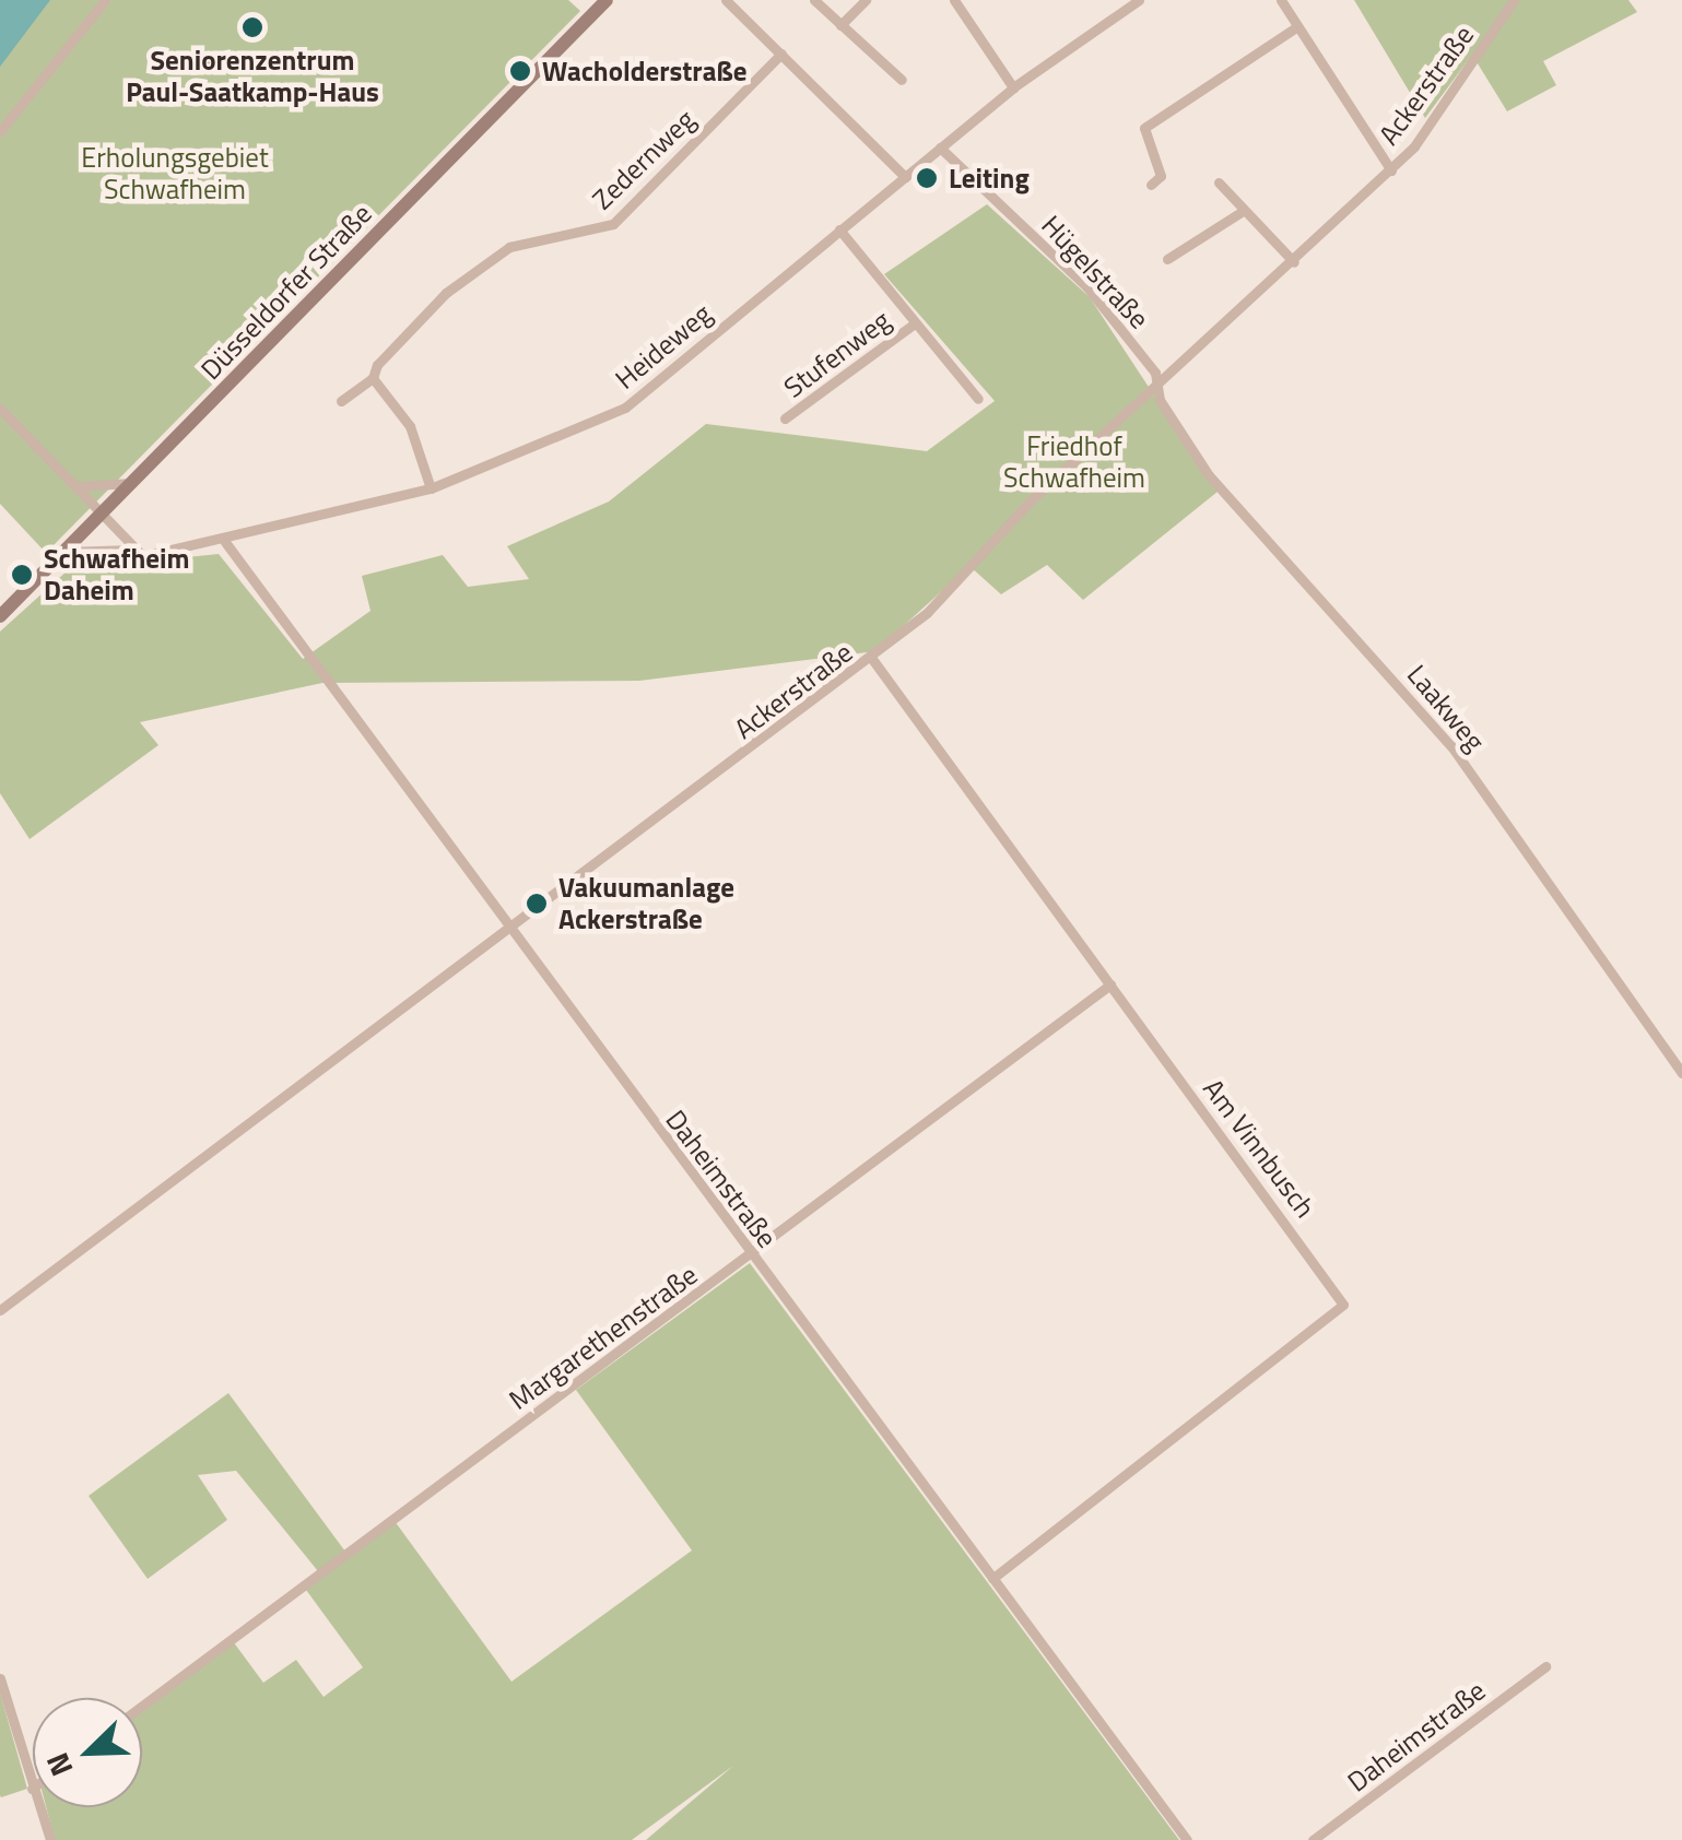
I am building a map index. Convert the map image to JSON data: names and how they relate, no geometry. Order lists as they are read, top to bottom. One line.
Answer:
{"streets":{"main road":["Düsseldorfer Straße"],"street":["Ackerstraße","Zedernweg","Hügelstraße","Heideweg","Stufenweg","Laakweg","Am Vinnbusch","Daheimstraße","Margarethenstraße"]},"crossings":[["Ackerstraße","Hügelstraße"],["Ackerstraße","Laakweg"],["Ackerstraße","Am Vinnbusch"],["Ackerstraße","Daheimstraße"],["Hügelstraße","Heideweg"],["Hügelstraße","Laakweg"],["Düsseldorfer Straße","Heideweg"],["Heideweg","Stufenweg"],["Heideweg","Daheimstraße"],["Am Vinnbusch","Daheimstraße"],["Am Vinnbusch","Margarethenstraße"],["Daheimstraße","Margarethenstraße"]],"parks":["Erholungsgebiet Schwafheim","Friedhof Schwafheim"],"places":["Seniorenzentrum Paul-Saatkamp-Haus","Wacholderstraße","Leiting","Schwafheim Daheim","Vakuumanlage Ackerstraße"],"north":"bottom left"}
